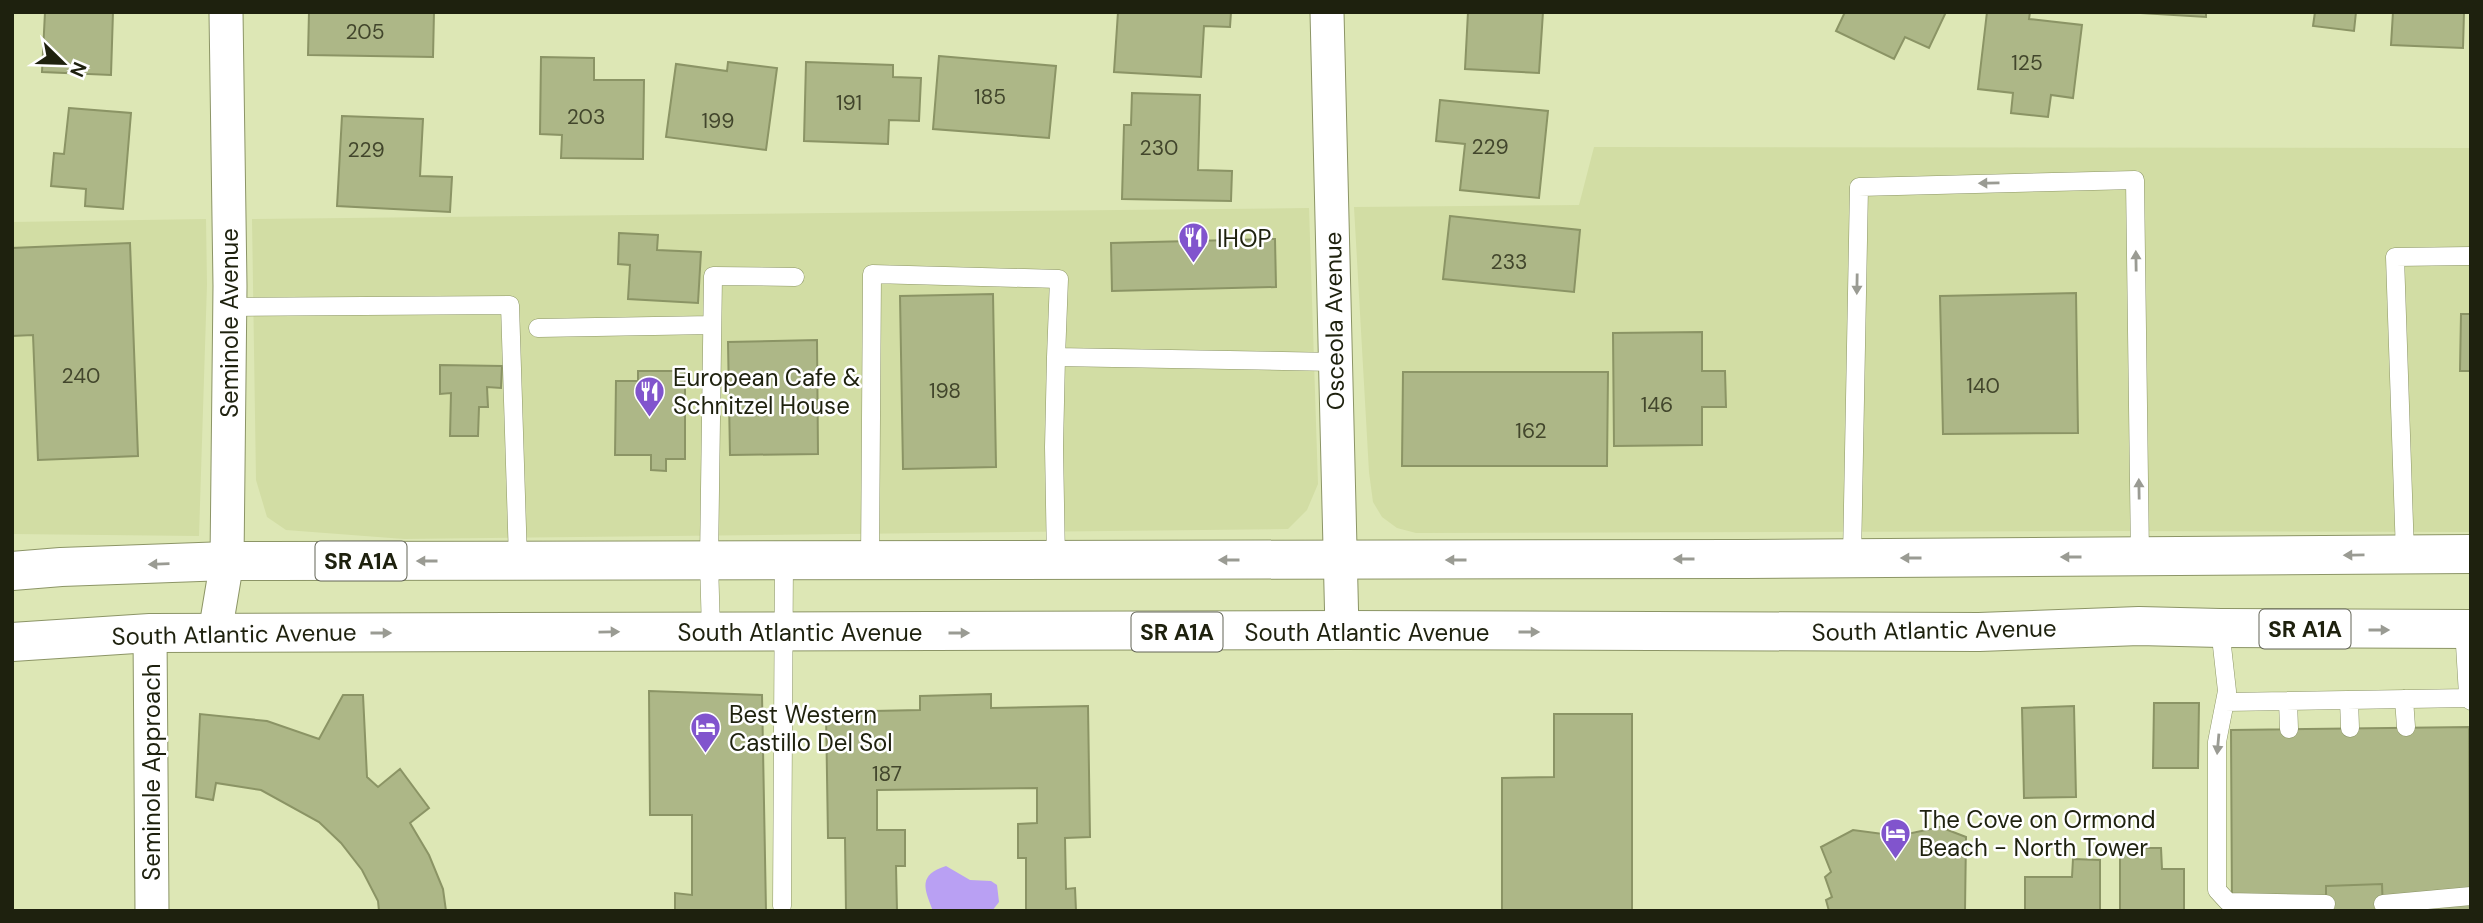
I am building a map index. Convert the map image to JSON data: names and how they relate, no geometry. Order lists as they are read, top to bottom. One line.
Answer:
{"streets":{"main road":["SR A1A","South Atlantic Avenue"],"street":["Osceola Avenue","Seminole Avenue","Seminole Approach"]},"crossings":[["Osceola Avenue","SR A1A"],["Osceola Avenue","South Atlantic Avenue"],["Seminole Avenue","SR A1A"],["Seminole Avenue","South Atlantic Avenue"],["South Atlantic Avenue","Seminole Approach"]],"places":{"restaurant":["IHOP","European Cafe & Schnitzel House"],"hotel":["Best Western Castillo Del Sol","The Cove on Ormond Beach - North Tower"]},"house_numbers":["205","125","185","191","203","199","229","230","229","233","240","140","198","146","162","187"],"north":"bottom right"}
